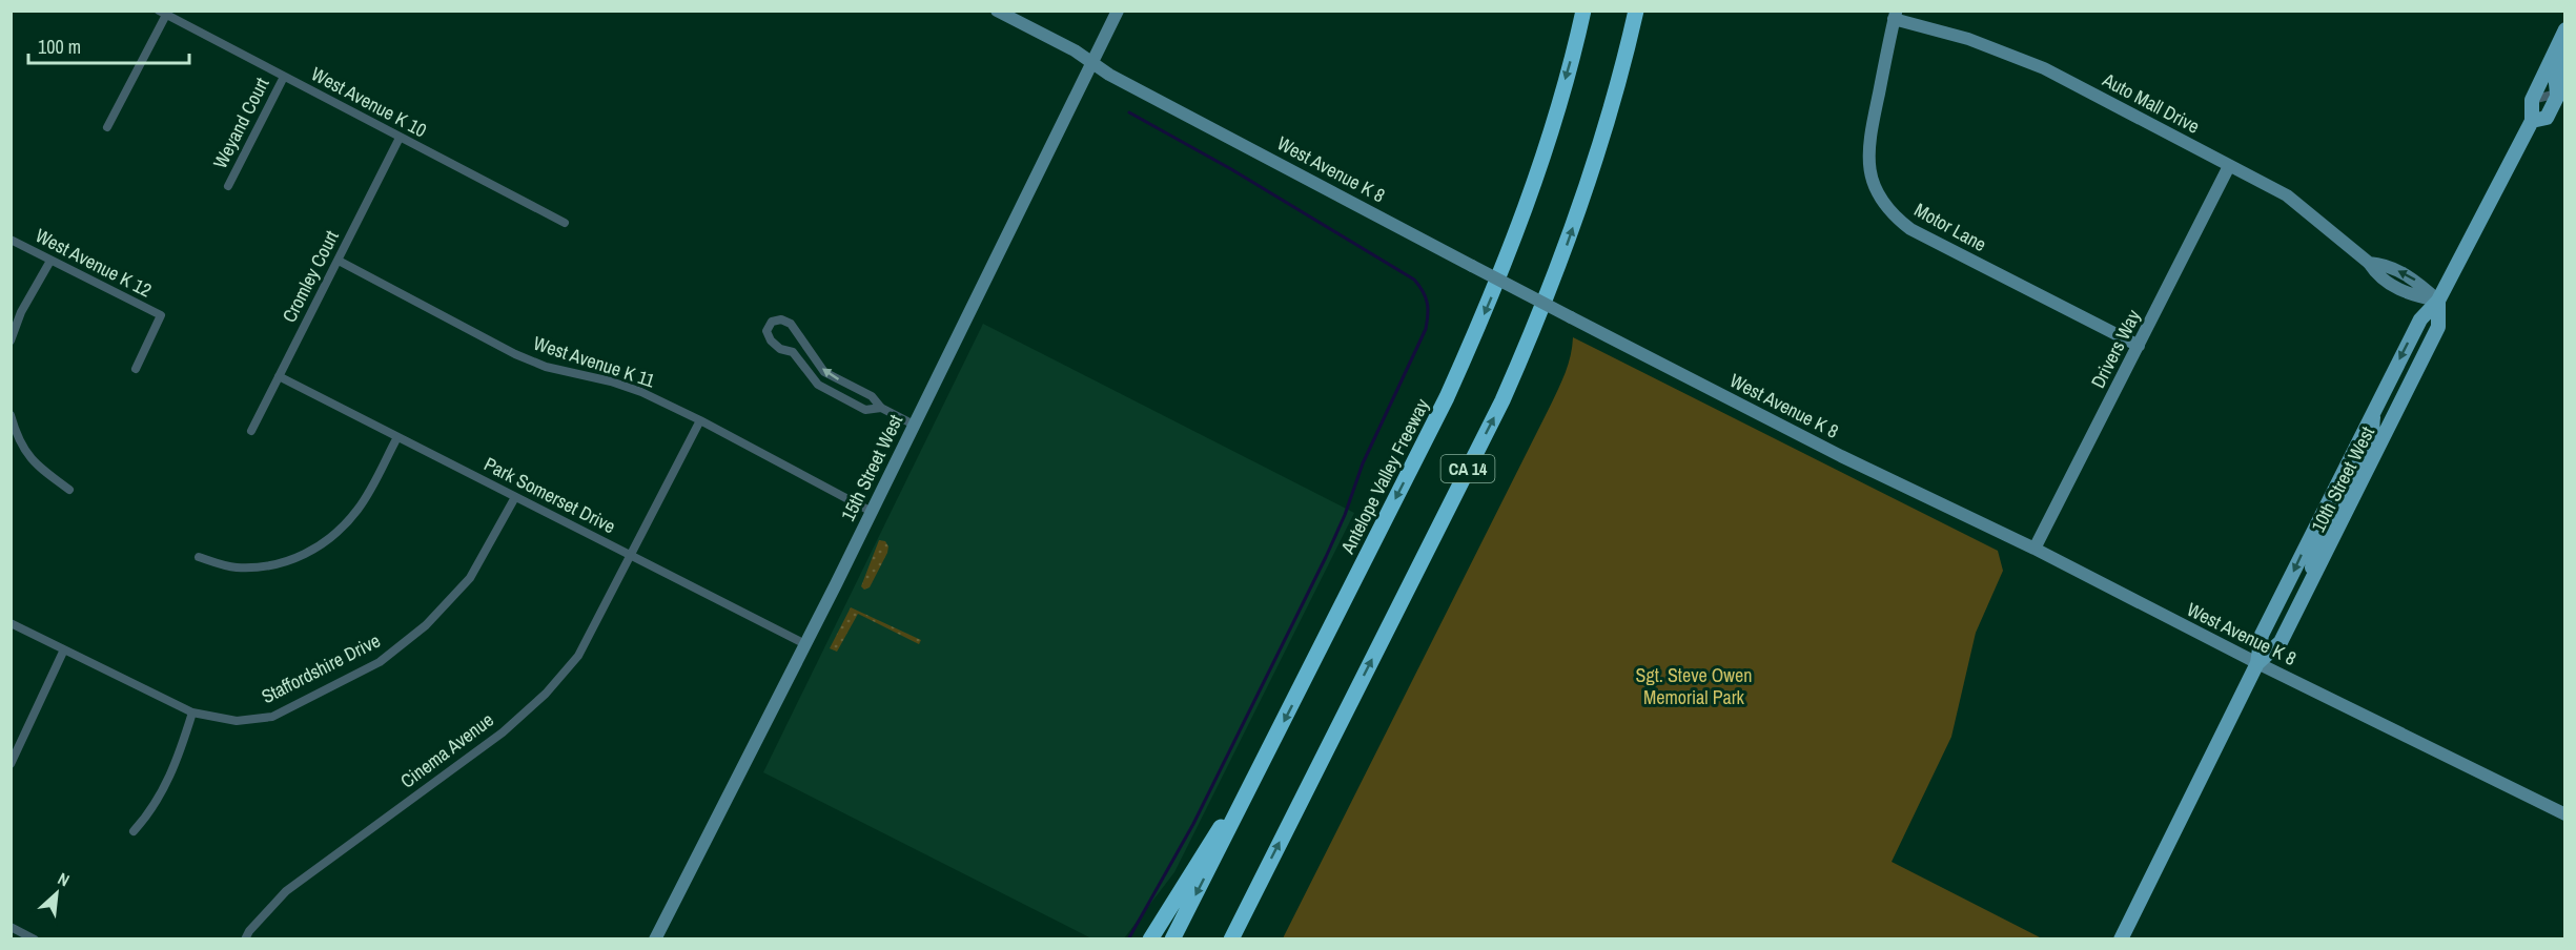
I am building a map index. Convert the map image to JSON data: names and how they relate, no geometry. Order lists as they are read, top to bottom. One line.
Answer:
{"streets":{"highway":["CA 14","Antelope Valley Freeway"],"main road":["10th Street West"],"street":["West Avenue K 10","Auto Mall Drive","Weyand Court","West Avenue K 8","Motor Lane","West Avenue K 12","Cromley Court","Drivers Way","West Avenue K 11","15th Street West","Park Somerset Drive","Staffordshire Drive","Cinema Avenue"]},"crossings":[["West Avenue K 10","Weyand Court"],["West Avenue K 10","Cromley Court"],["Auto Mall Drive","Motor Lane"],["Auto Mall Drive","Drivers Way"],["Auto Mall Drive","10th Street West"],["West Avenue K 8","Drivers Way"],["West Avenue K 8","15th Street West"],["West Avenue K 8","10th Street West"],["Motor Lane","Drivers Way"],["Cromley Court","West Avenue K 11"],["Cromley Court","Park Somerset Drive"],["West Avenue K 11","15th Street West"],["West Avenue K 11","Cinema Avenue"],["15th Street West","Park Somerset Drive"],["Park Somerset Drive","Staffordshire Drive"],["Park Somerset Drive","Cinema Avenue"]],"parks":["Sgt. Steve Owen Memorial Park"],"scale_bar":"100 m","north":"top right"}
